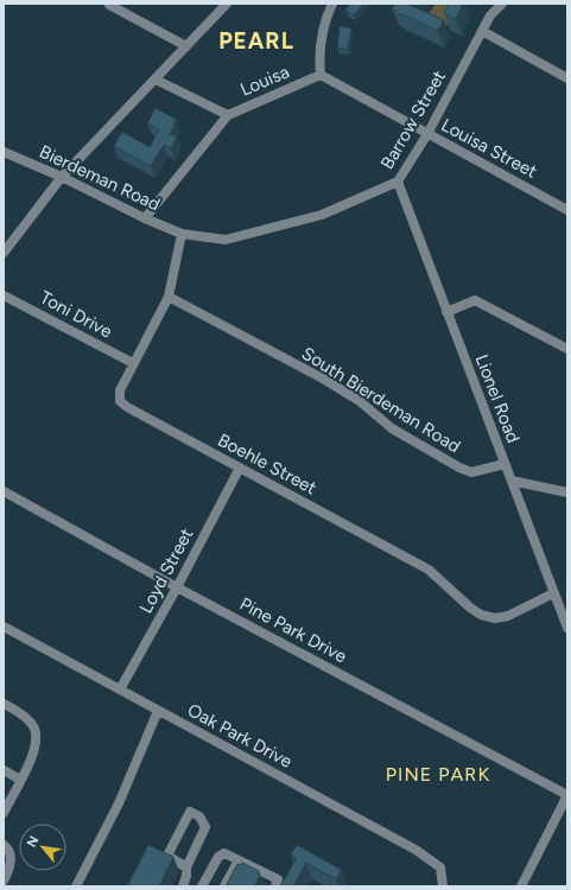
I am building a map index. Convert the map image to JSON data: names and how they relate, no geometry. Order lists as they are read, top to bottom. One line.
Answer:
{"streets":{"street":["Louisa","Barrow Street","Louisa Street","Bierdeman Road","Toni Drive","Lionel Road","South Bierdeman Road","Boehle Street","Loyd Street","Pine Park Drive","Oak Park Drive"]},"crossings":[["Louisa","Louisa Street"],["Barrow Street","Louisa Street"],["Barrow Street","Bierdeman Road"],["Barrow Street","Lionel Road"],["Barrow Street","Boehle Street"],["Bierdeman Road","Boehle Street"],["Toni Drive","Boehle Street"],["Lionel Road","South Bierdeman Road"],["Lionel Road","Boehle Street"],["South Bierdeman Road","Boehle Street"],["Boehle Street","Loyd Street"],["Loyd Street","Pine Park Drive"],["Loyd Street","Oak Park Drive"]],"districts":["PEARL","PINE PARK"],"north":"top left"}
